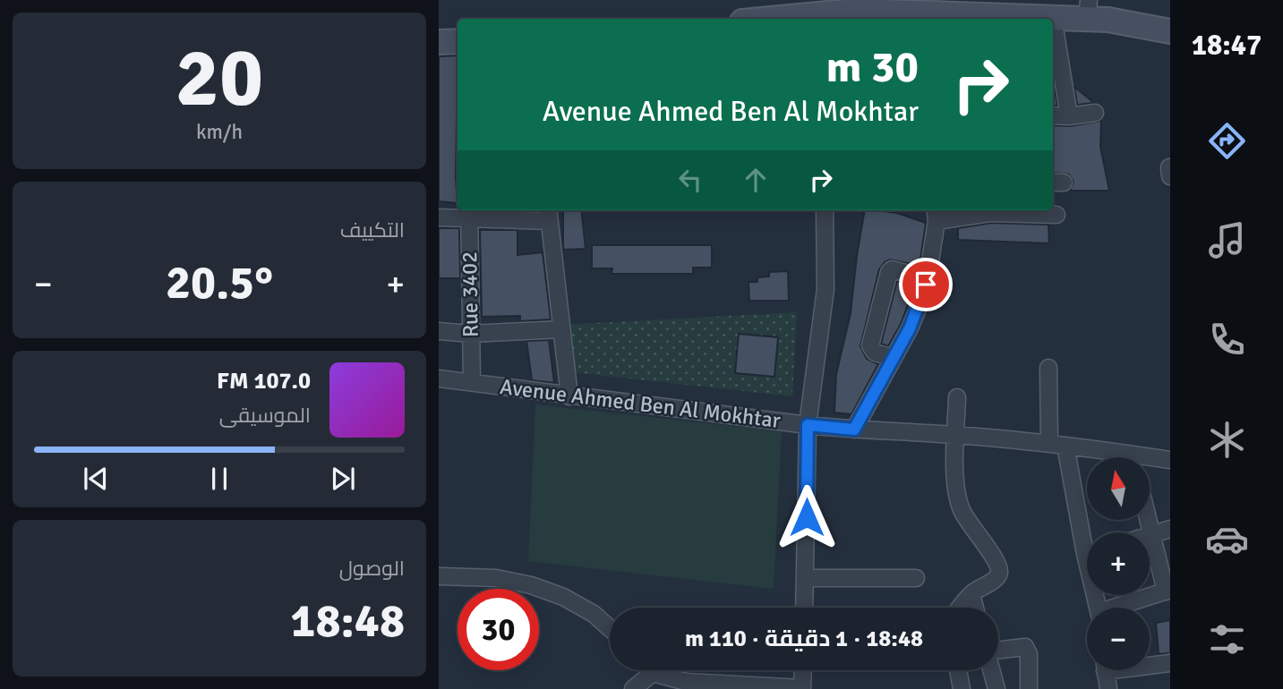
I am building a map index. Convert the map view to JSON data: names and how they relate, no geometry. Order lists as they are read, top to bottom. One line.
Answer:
{"streets":{"street":["Rue 3402","Avenue Ahmed Ben Al Mokhtar"]},"crossings":[["Rue 3402","Avenue Ahmed Ben Al Mokhtar"]],"north":"top","page":{"tabs":"18:47","tile":[["20","km/h"],"التكييف",["الوصول","18:48"]],"turn":["30 m","Avenue Ahmed Ben Al Mokhtar"],"heat":["−","20.5°","+"],"song":["107.0 FM","الموسيقى"],"map_buttons":["+","−"],"limit":"30","trip":"18:48 · 1 دقيقة · 110 m"}}
